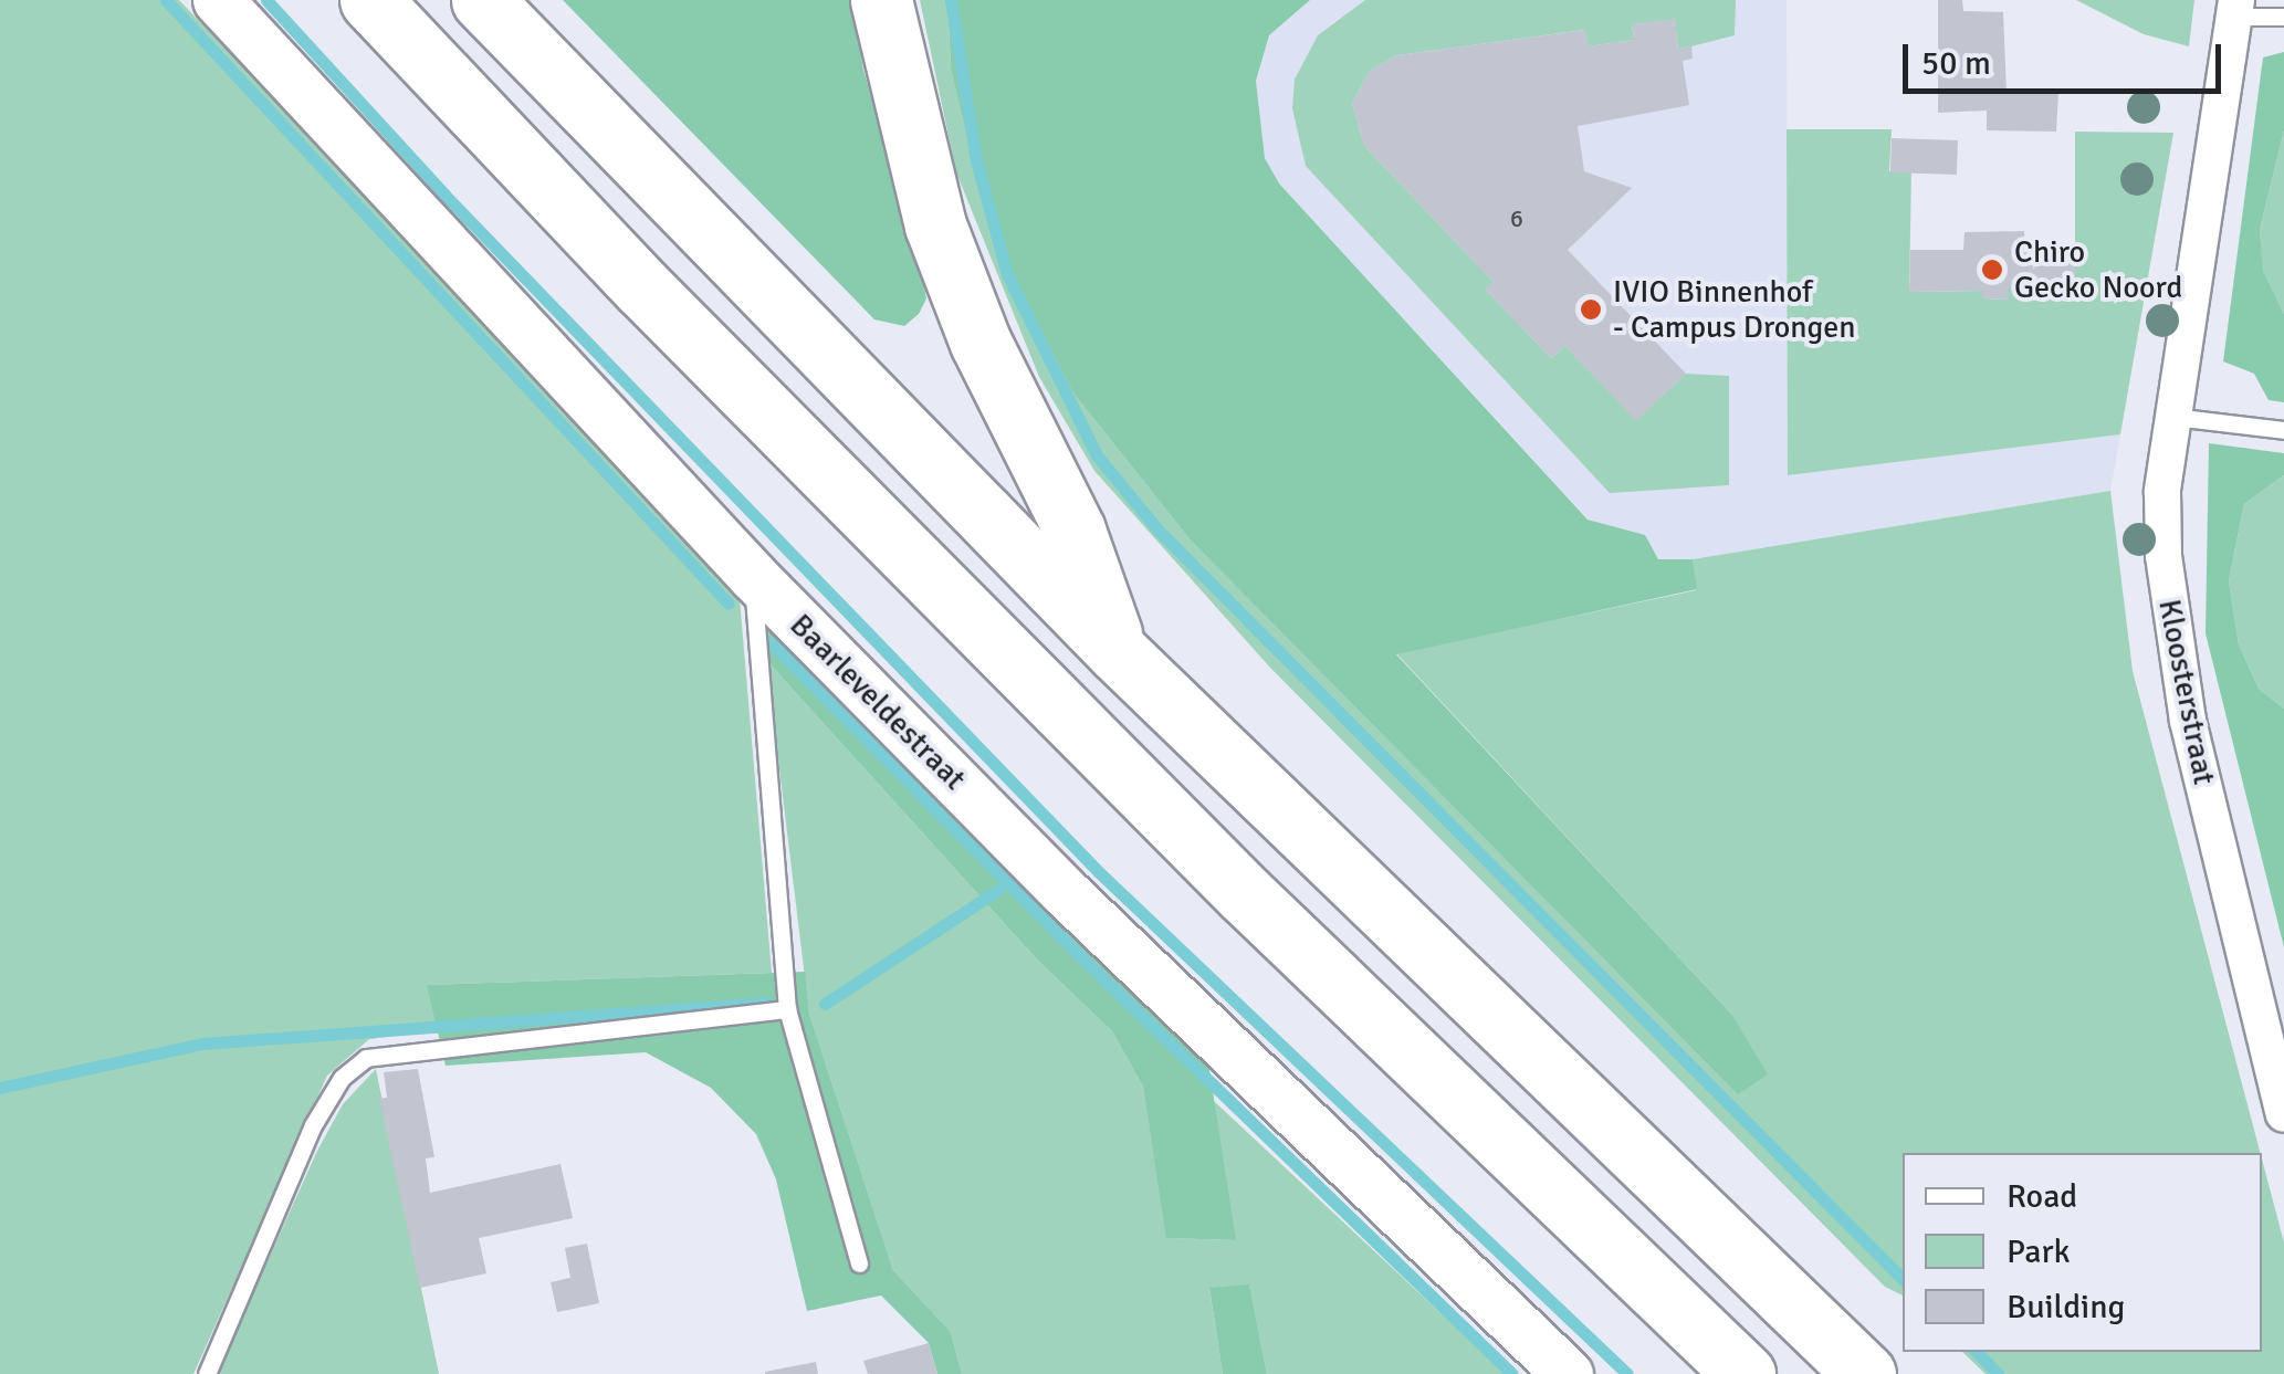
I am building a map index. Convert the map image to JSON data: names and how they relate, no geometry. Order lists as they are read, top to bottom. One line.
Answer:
{"streets":{"street":["Kloosterstraat","Baarleveldestraat"]},"places":["Chiro Gecko Noord","IVIO Binnenhof - Campus Drongen"],"house_numbers":["6"],"legend":["Road","Park","Building"],"scale_bar":"50 m"}
